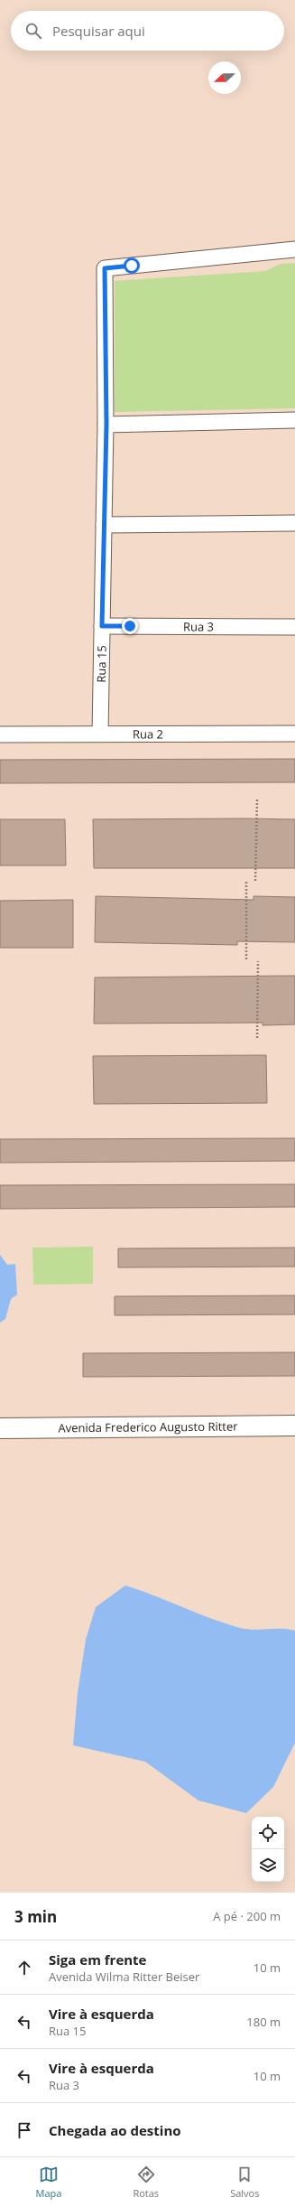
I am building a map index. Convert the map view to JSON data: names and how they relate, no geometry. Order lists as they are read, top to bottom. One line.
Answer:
{"streets":{"main road":["Avenida Frederico Augusto Ritter"],"street":["Rua 3","Rua 15","Rua 2"]},"crossings":[["Rua 3","Rua 15"],["Rua 15","Rua 2"]],"north":"left","page":{"search":"Pesquisar aqui","heading":["3 min","A pé · 200 m"],"list":[["Siga em frente","Avenida Wilma Ritter Beiser","10 m"],["Vire à esquerda","Rua 15","180 m"],["Vire à esquerda","Rua 3","10 m"],"Chegada ao destino"],"nav":["Mapa","Rotas","Salvos"]}}
